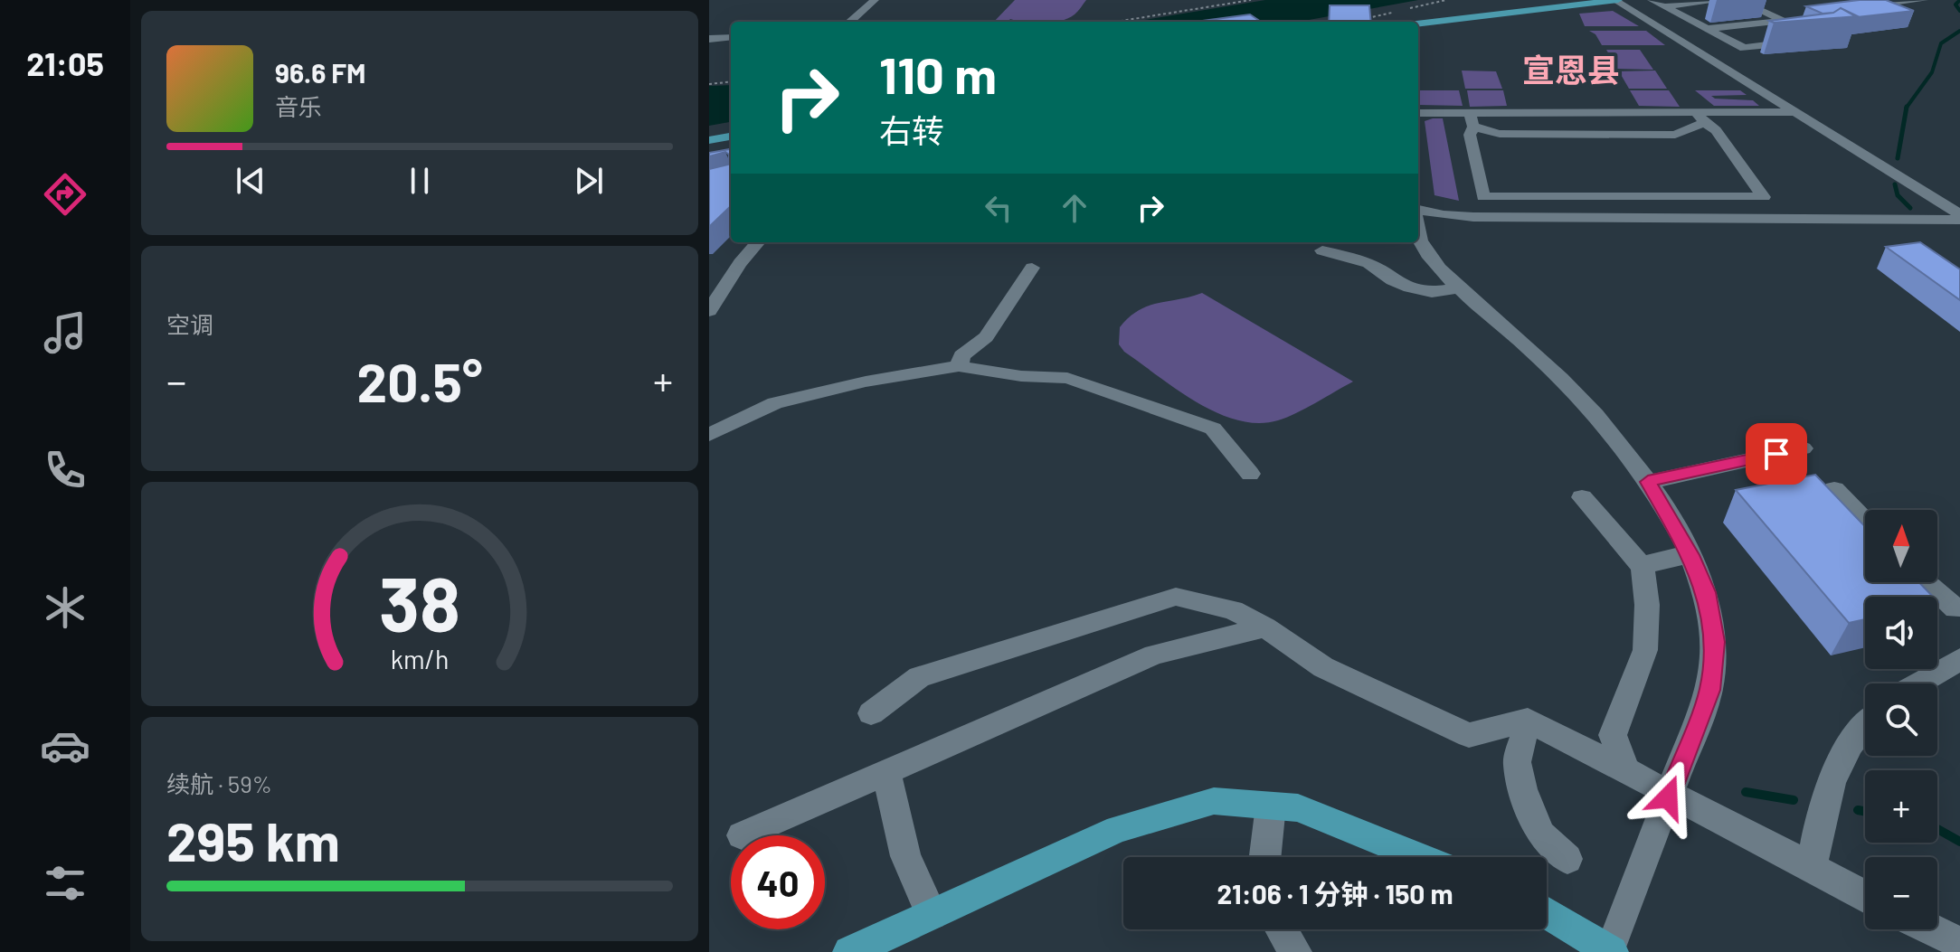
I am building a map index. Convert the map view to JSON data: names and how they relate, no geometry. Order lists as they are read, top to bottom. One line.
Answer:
{"districts":["宣恩县"],"north":"top","page":{"tabs":"21:05","turn":["110 m","右转"],"song":["96.6 FM","音乐"],"tile":["空调",["续航 · 59%","295 km"]],"heat":["−","20.5°","+"],"map_buttons":["+","−"],"limit":"40","trip":"21:06 · 1 分钟 · 150 m","gauge":["38","km/h"]}}
